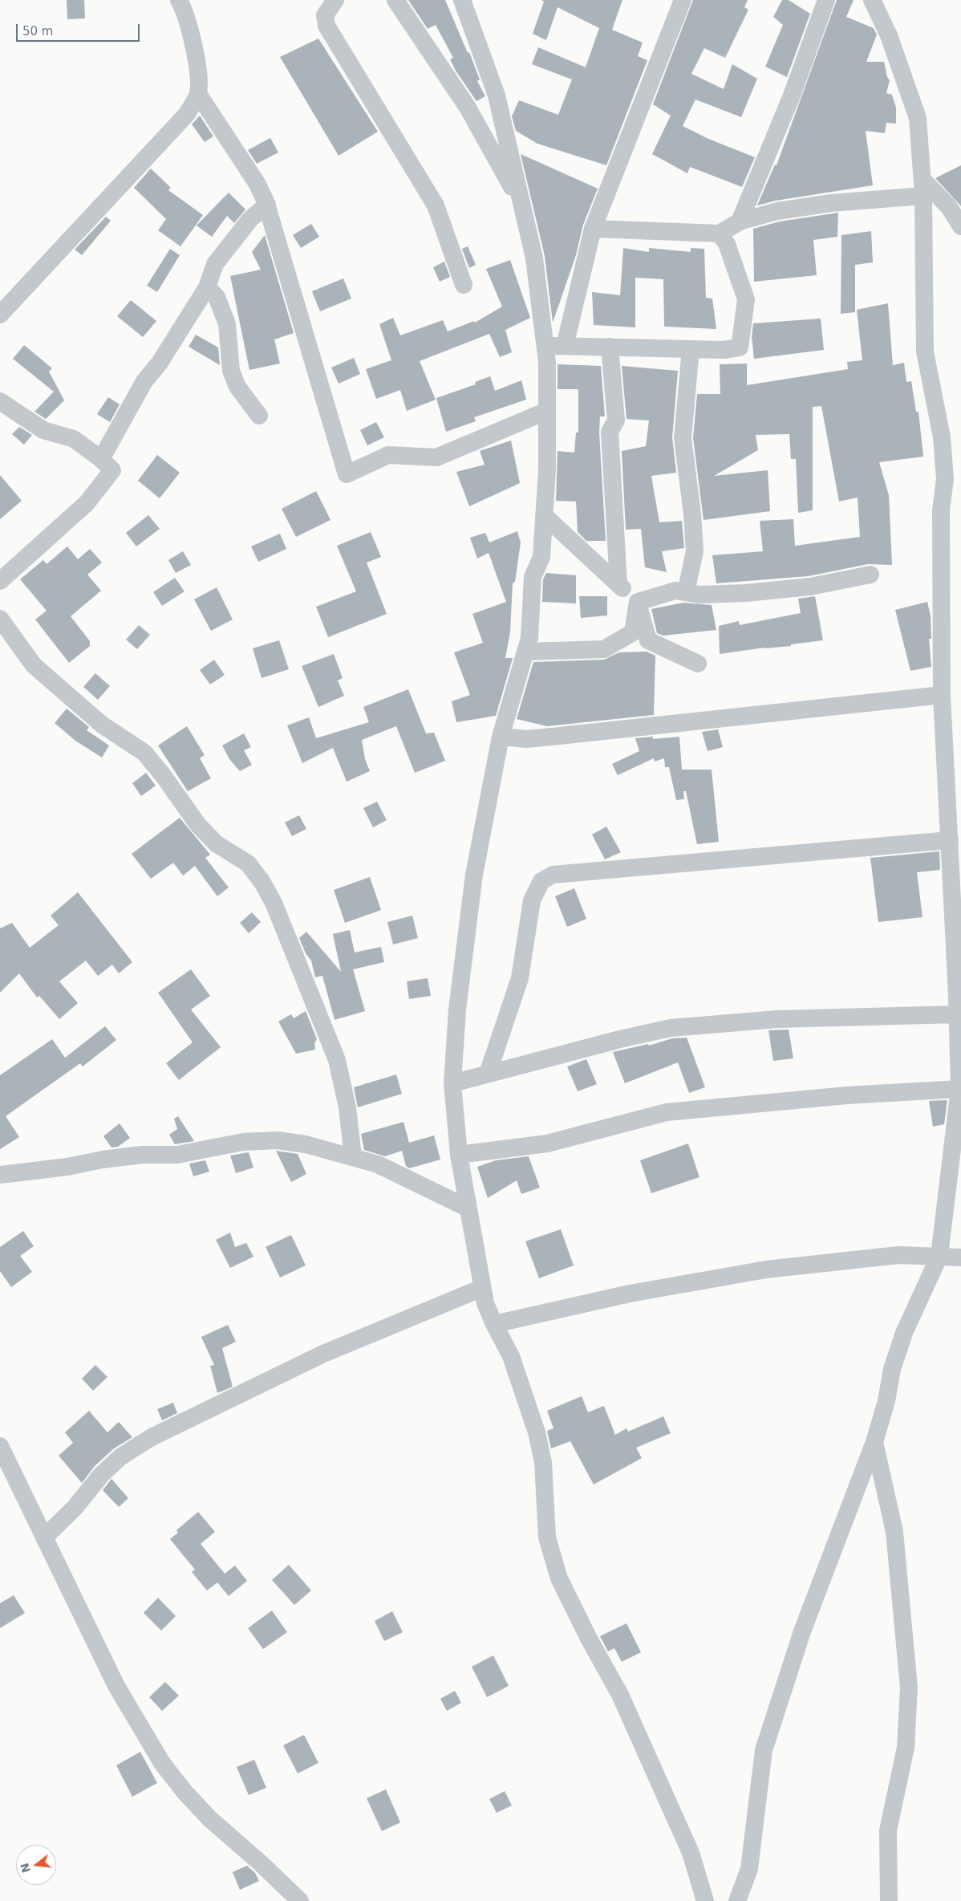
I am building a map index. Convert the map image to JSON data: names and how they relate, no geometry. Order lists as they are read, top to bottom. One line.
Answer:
{"scale_bar":"50 m","north":"left"}
